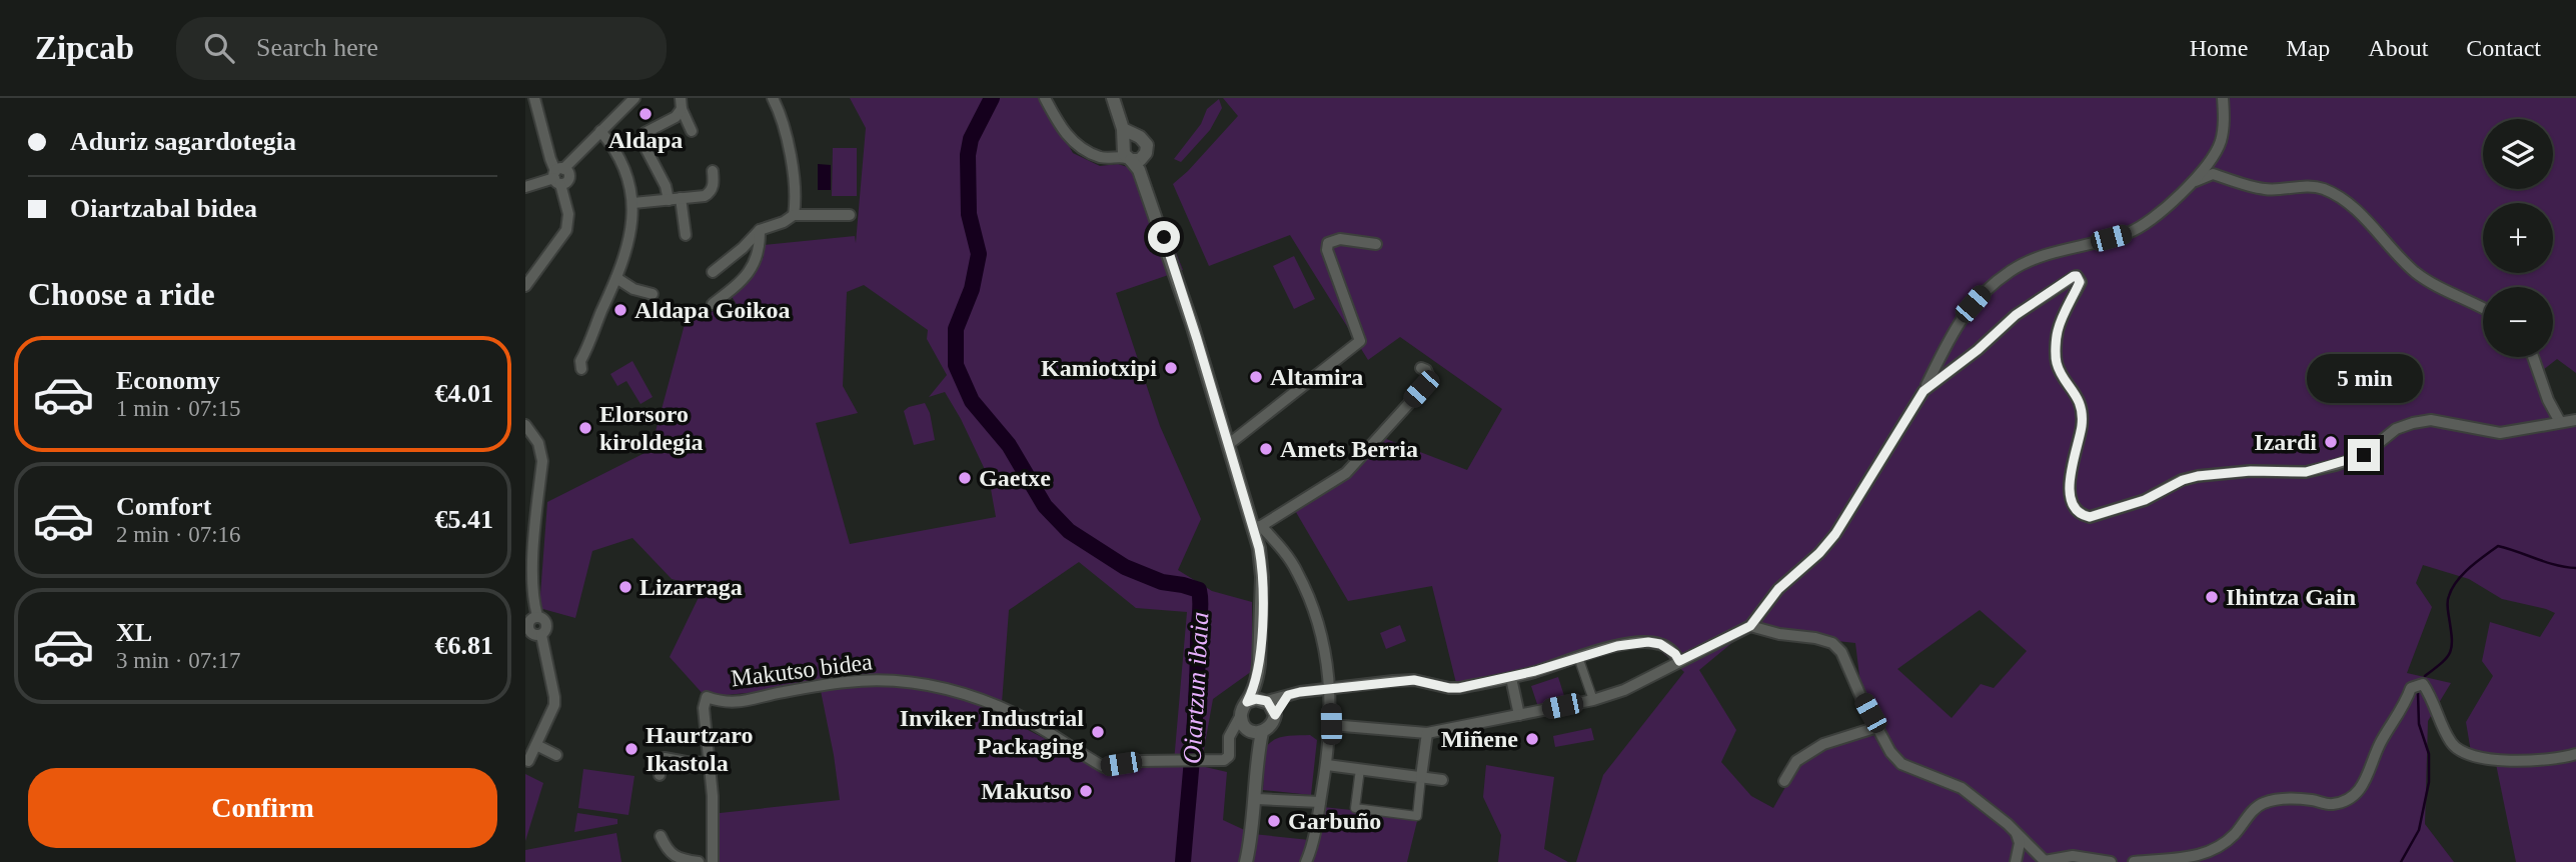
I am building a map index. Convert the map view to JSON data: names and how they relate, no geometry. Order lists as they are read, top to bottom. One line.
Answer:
{"streets":{"street":["Makutso bidea"]},"water":["Oiartzun ibaia"],"places":["Aldapa","Aldapa Goikoa","Kamiotxipi","Altamira","Elorsoro kiroldegia","Izardi","Amets Berria","Gaetxe","Lizarraga","Ihintza Gain","Inviker Industrial Packaging","Miñene","Haurtzaro Ikastola","Makutso","Garbuño"],"page":{"header":"Zipcab","search":"Search here","nav":["Home","Map","About","Contact"],"banner":["Aduriz sagardotegia","Oiartzabal bidea"],"map_buttons":["+","−"],"heading":"Choose a ride","list":[{"name":"Economy","note":"1 min · 07:15","value":"€4.01"},{"name":"Comfort","note":"2 min · 07:16","value":"€5.41"},{"name":"XL","note":"3 min · 07:17","value":"€6.81"}],"bubble":"5 min","buttons":"Confirm"}}
